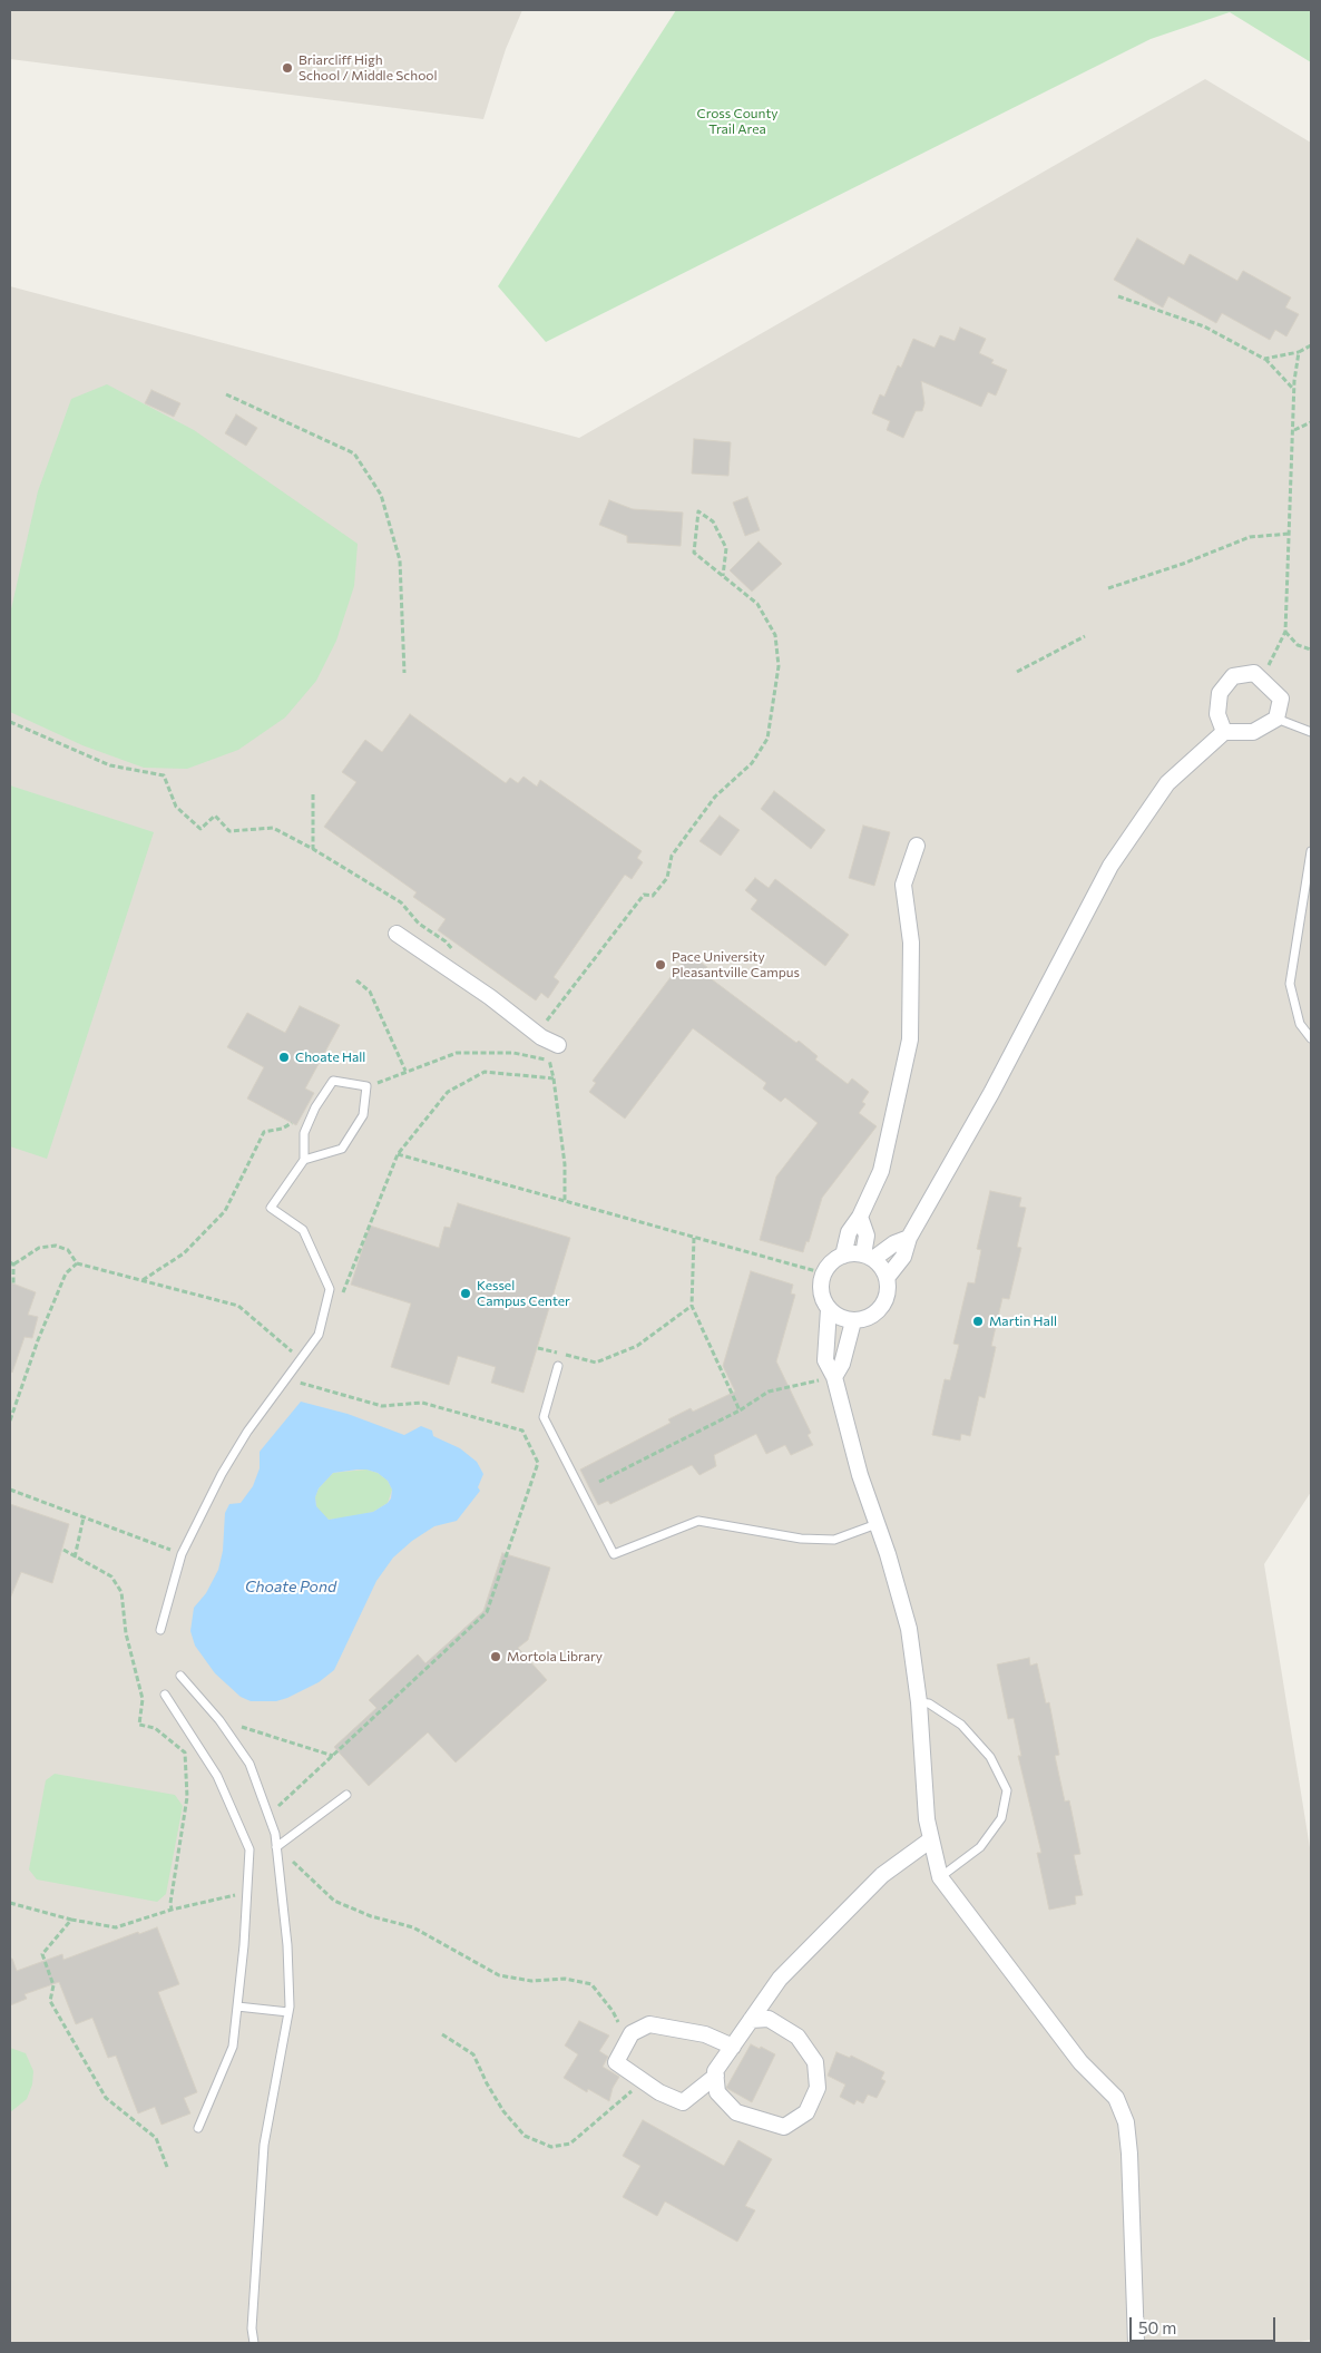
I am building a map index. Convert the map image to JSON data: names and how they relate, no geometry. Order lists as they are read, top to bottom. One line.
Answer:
{"water":["Choate Pond"],"parks":["Cross County Trail Area"],"places":["Briarcliff High School / Middle School","Pace University Pleasantville Campus","Choate Hall","Kessel Campus Center","Martin Hall","Mortola Library"],"scale_bar":"50 m"}
